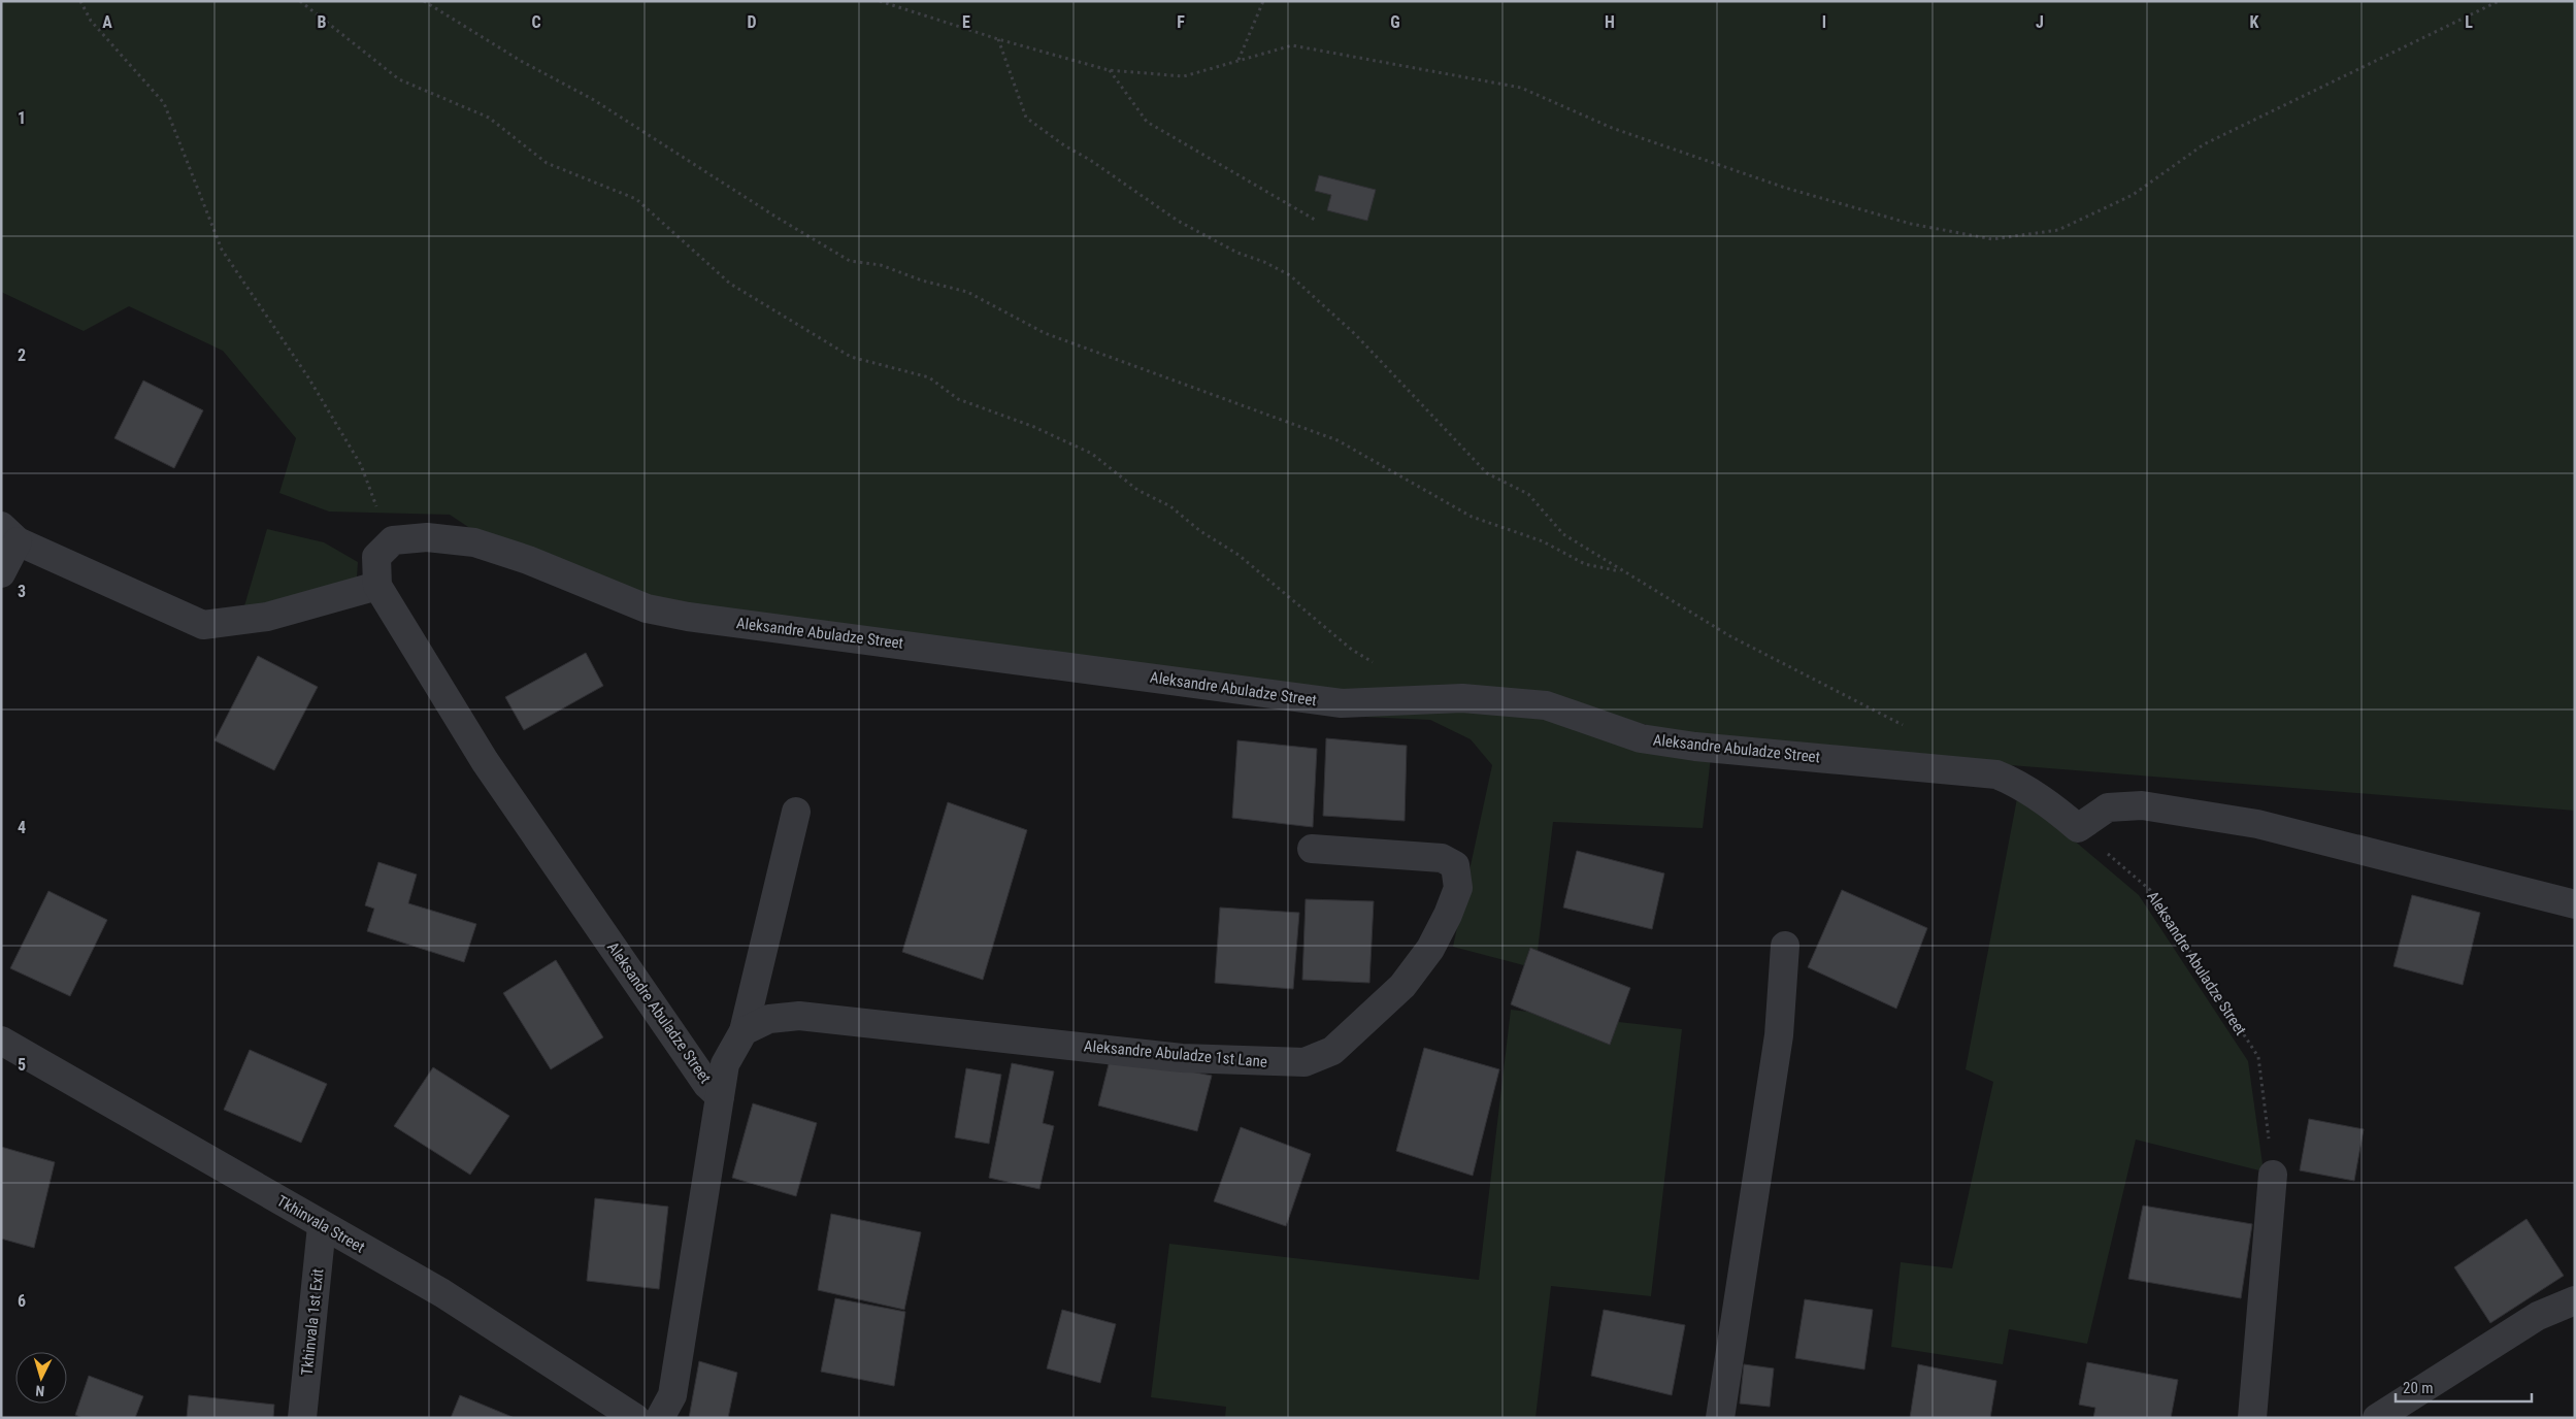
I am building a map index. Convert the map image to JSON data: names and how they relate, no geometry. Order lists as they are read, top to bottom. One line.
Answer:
{"streets":{"street":["Aleksandre Abuladze Street","Aleksandre Abuladze 1st Lane","Tkhinvala Street","Tkhinvala 1st Exit"]},"crossings":[["Tkhinvala Street","Tkhinvala 1st Exit"]],"scale_bar":"20 m","north":"bottom","grid":{"columns":["A","B","C","D","E","F","G","H","I","J","K","L"],"rows":["1","2","3","4","5","6"]}}
